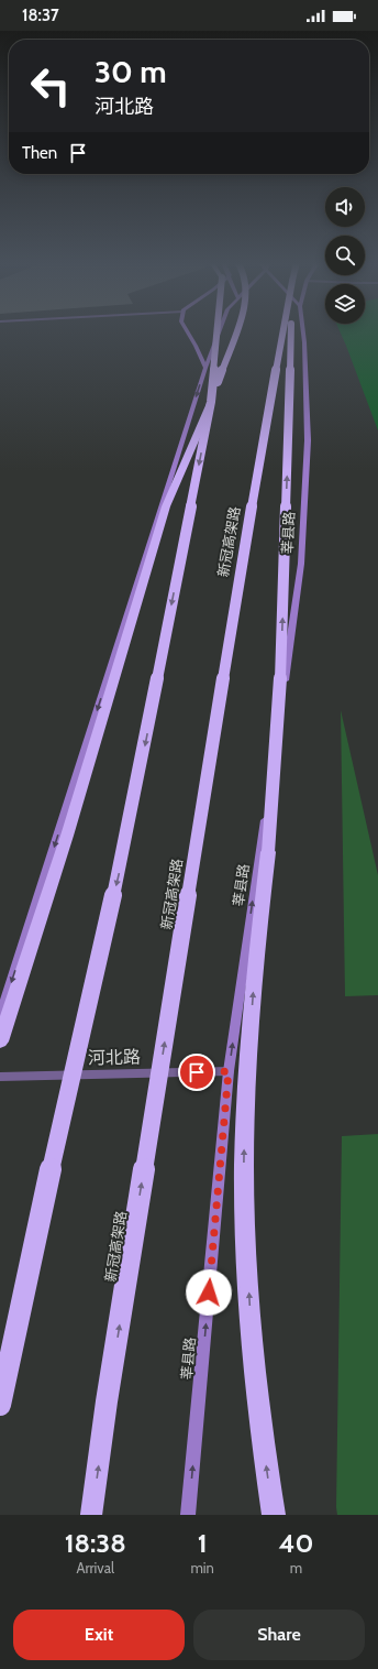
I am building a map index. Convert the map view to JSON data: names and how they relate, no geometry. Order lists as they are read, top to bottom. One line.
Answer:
{"streets":{"highway":["新冠高架路"],"main road":["莘县路"],"street":["河北路"]},"crossings":[["莘县路","河北路"]],"one_way":["莘县路"],"page":{"status":"18:37","turn":["30 m","河北路"],"then":"Then","eta":["18:38","Arrival","1","min","40","m"],"buttons":["Exit","Share"]}}
